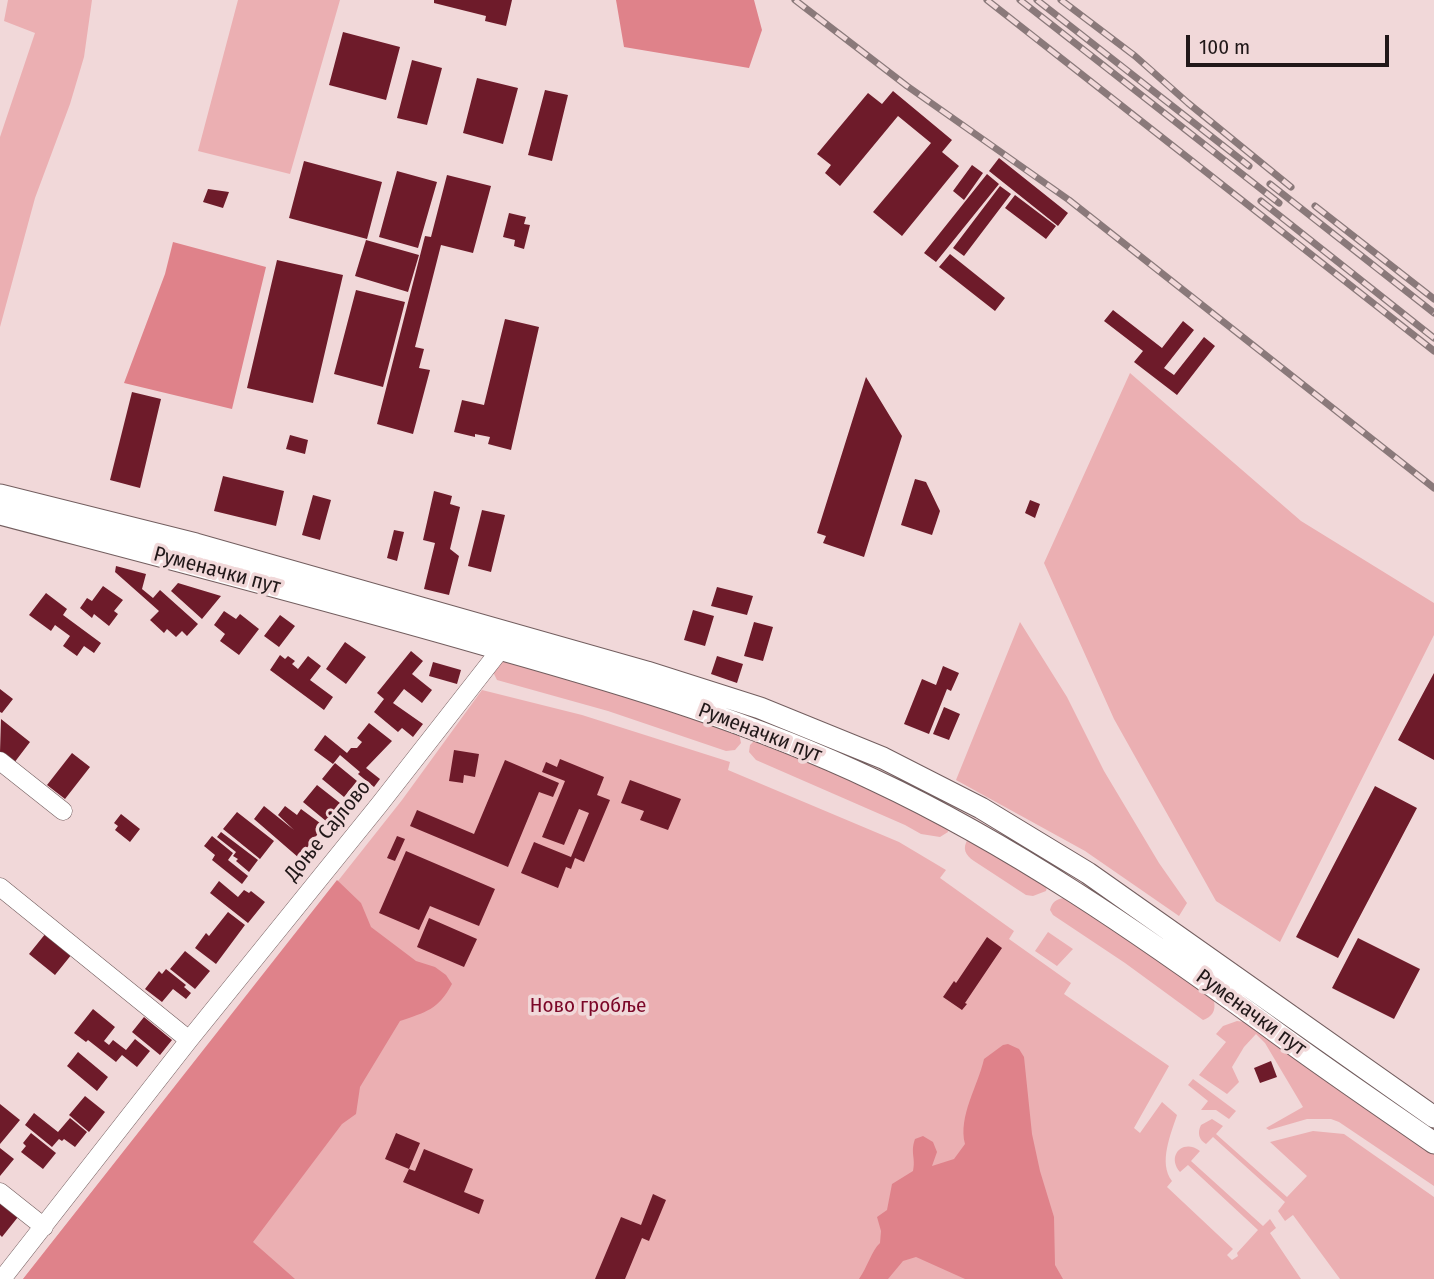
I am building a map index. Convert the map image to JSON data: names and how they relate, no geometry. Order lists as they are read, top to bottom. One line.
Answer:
{"streets":{"main road":["Руменачки пут"],"street":["Доње Сајлово"]},"crossings":[["Руменачки пут","Доње Сајлово"]],"parks":["Ново гробље"],"scale_bar":"100 m"}
